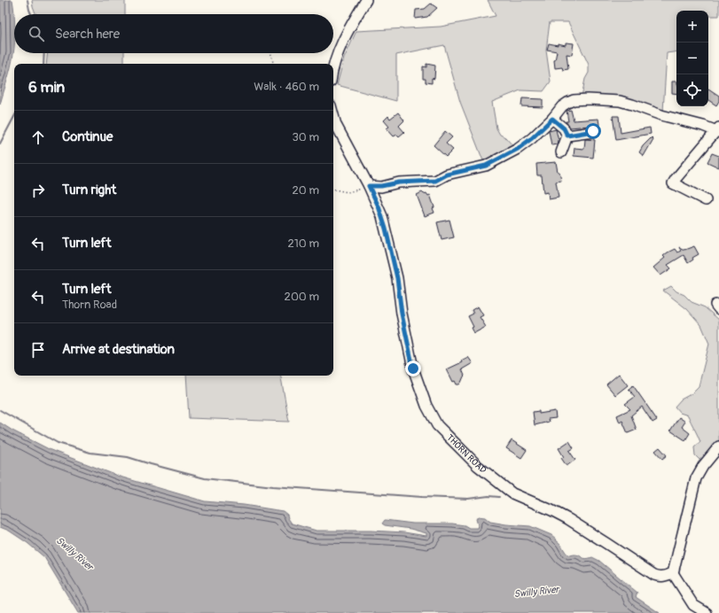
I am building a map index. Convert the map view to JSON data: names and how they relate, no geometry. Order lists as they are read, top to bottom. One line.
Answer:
{"streets":{"street":["THORN ROAD"]},"water":["Swilly River"],"page":{"map_buttons":["+","−"],"search":"Search here","heading":["6 min","Walk · 460 m"],"list":[["Continue","30 m"],["Turn right","20 m"],["Turn left","210 m"],["Turn left","Thorn Road","200 m"],"Arrive at destination"]}}
